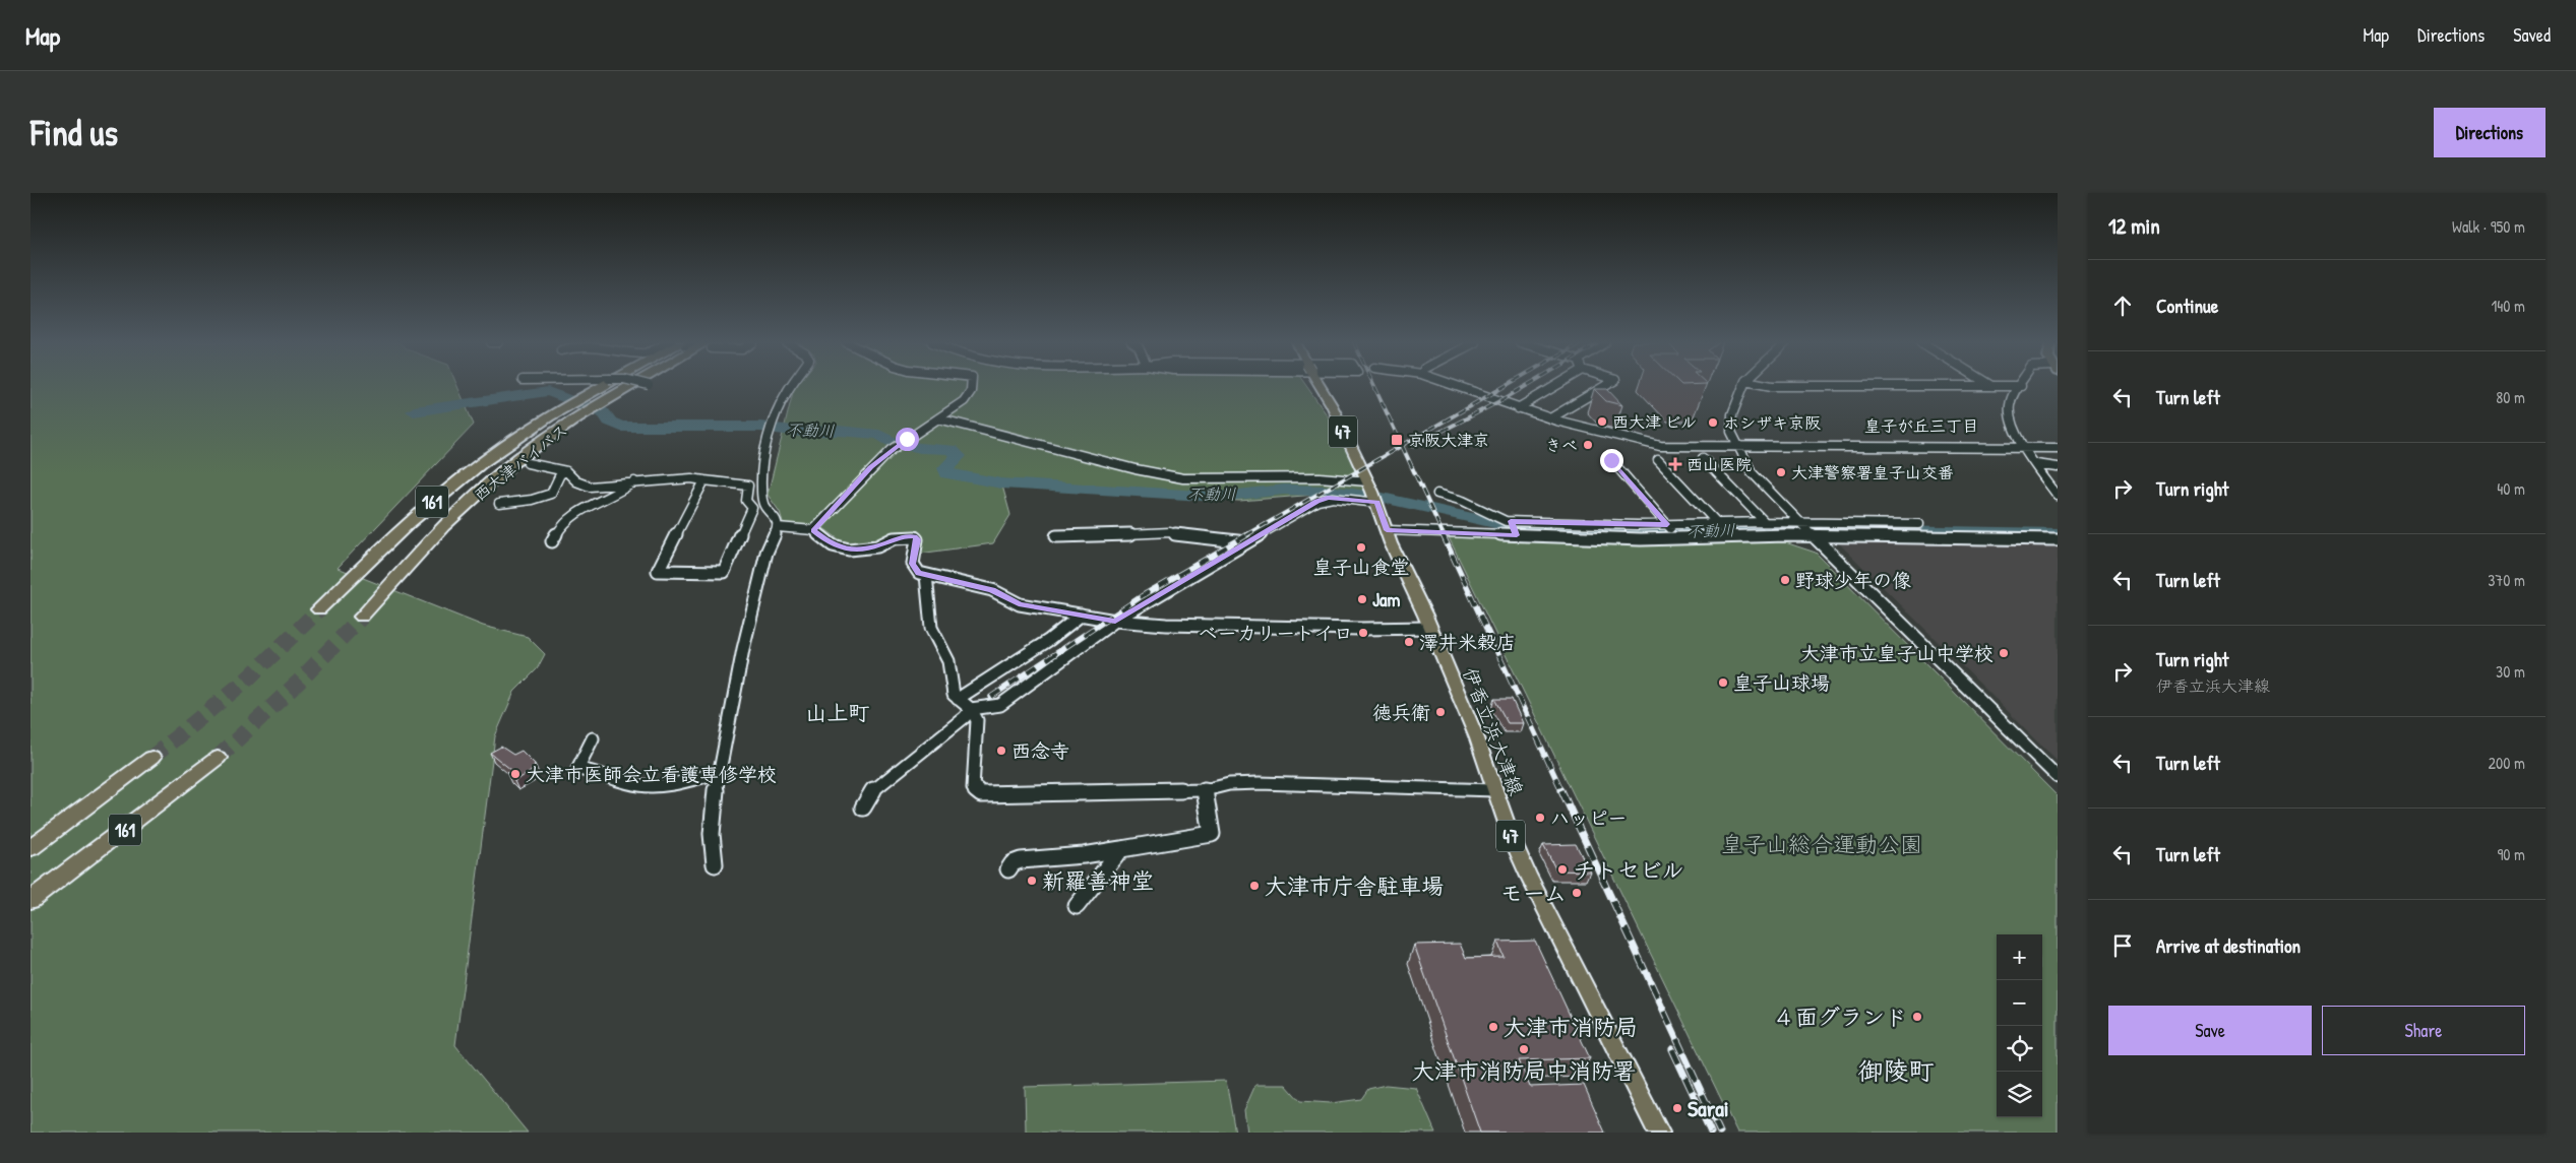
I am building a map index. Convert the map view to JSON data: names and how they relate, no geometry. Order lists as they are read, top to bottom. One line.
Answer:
{"streets":{"highway":["西大津バイパス","161"],"main road":["47","伊香立浜大津線"]},"districts":["皇子が丘三丁目","山上町","御陵町"],"water":["不動川"],"parks":["皇子山総合運動公園"],"places":{"other":["西大津 ビル","ホシザキ京阪","きべ","大津警察署皇子山交番","皇子山食堂","野球少年の像","Jam","ベーカリートイロ","澤井米穀店","大津市立皇子山中学校","皇子山球場","徳兵衛","西念寺","大津市医師会立看護専修学校","ハッピー","チトセビル","新羅善神堂","大津市庁舎駐車場","モーム","４面グランド","大津市消防局","大津市消防局中消防署","Sarai"],"transit":["京阪大津京"],"health":["西山医院"]},"page":{"header":"Map","nav":["Map","Directions","Saved"],"buttons":["Directions",["Save","Share"]],"title":"Find us","heading":["12 min","Walk · 950 m"],"list":[["Continue","140 m"],["Turn left","80 m"],["Turn right","40 m"],["Turn left","370 m"],["Turn right","伊香立浜大津線","30 m"],["Turn left","200 m"],["Turn left","90 m"],"Arrive at destination"],"map_buttons":["+","−"]}}
